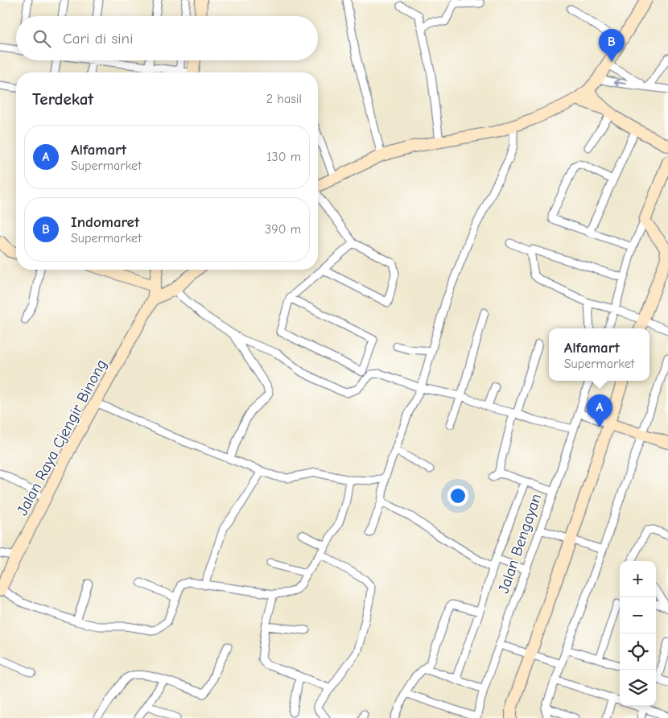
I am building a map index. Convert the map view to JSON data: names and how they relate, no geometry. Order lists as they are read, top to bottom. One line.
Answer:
{"streets":{"street":["Jalan Raya Cjengir Binong","Jalan Bengayan"]},"page":{"search":"Cari di sini","pins":["B","A"],"heading":["Terdekat","2 hasil"],"list":[{"mark":"A","name":"Alfamart","note":"Supermarket","value":"130 m"},{"mark":"B","name":"Indomaret","note":"Supermarket","value":"390 m"}],"popup":["Alfamart","Supermarket"],"map_buttons":["+","−"]}}
